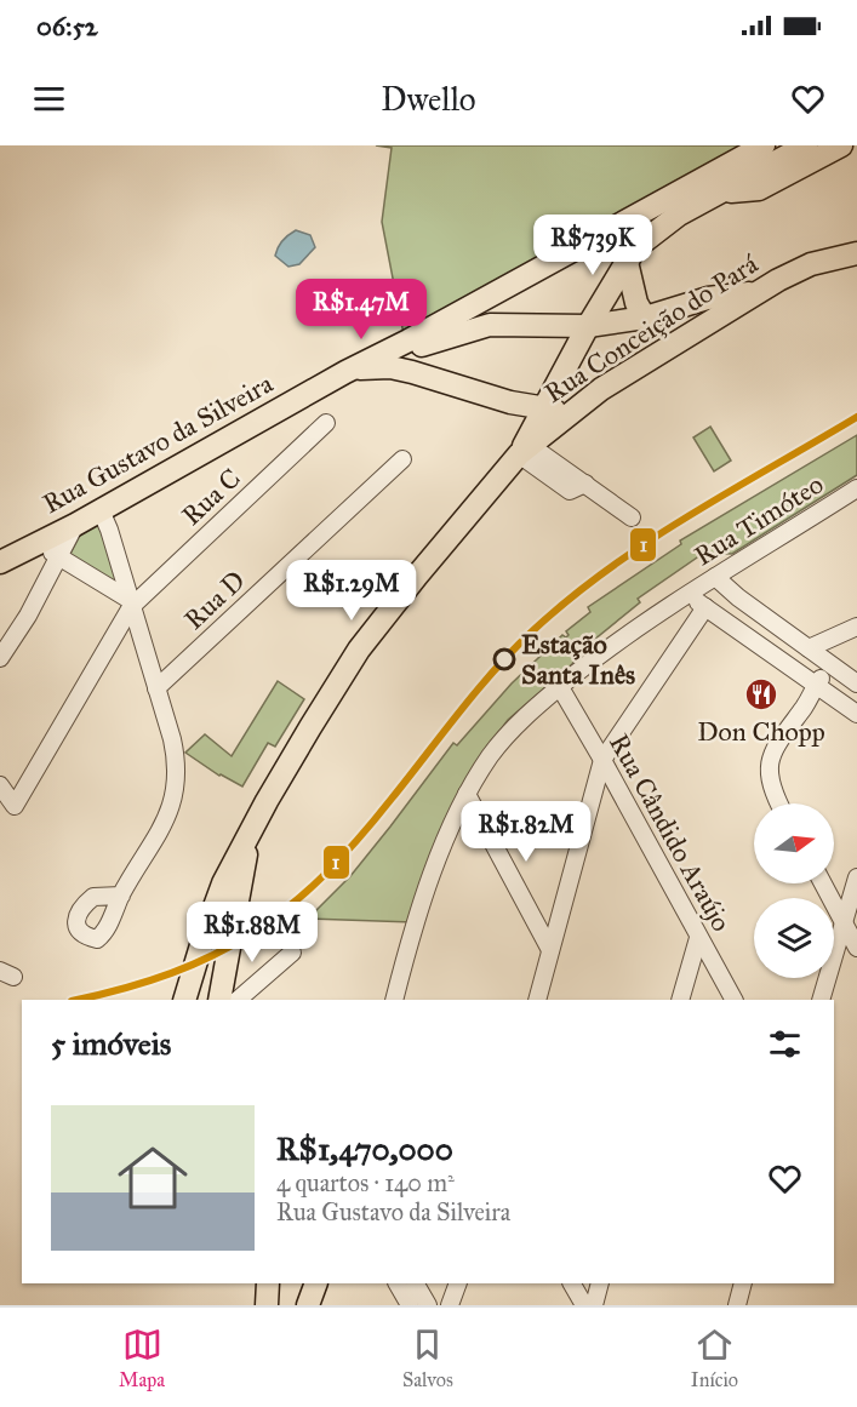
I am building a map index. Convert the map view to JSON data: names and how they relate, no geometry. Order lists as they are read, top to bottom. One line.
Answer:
{"streets":{"main road":["Rua Conceição do Pará","Rua Gustavo da Silveira"],"street":["Rua C","Rua Timóteo","Rua D","Rua Cândido Araújo"]},"crossings":[["Rua Timóteo","Rua Cândido Araújo"]],"places":{"other":["Estação Santa Inês"],"restaurant":["Don Chopp"]},"lines":["transit line 1"],"north":"right","page":{"status":"06:52","header":"Dwello","price":["R$739K","R$1.47M","R$1.29M","R$1.82M","R$1.88M"],"heading":"5 imóveis","list":[{"name":"R$1,470,000","note":"4 quartos · 140 m² · Rua Gustavo da Silveira"}],"tabs":["Mapa","Salvos","Início"]}}
